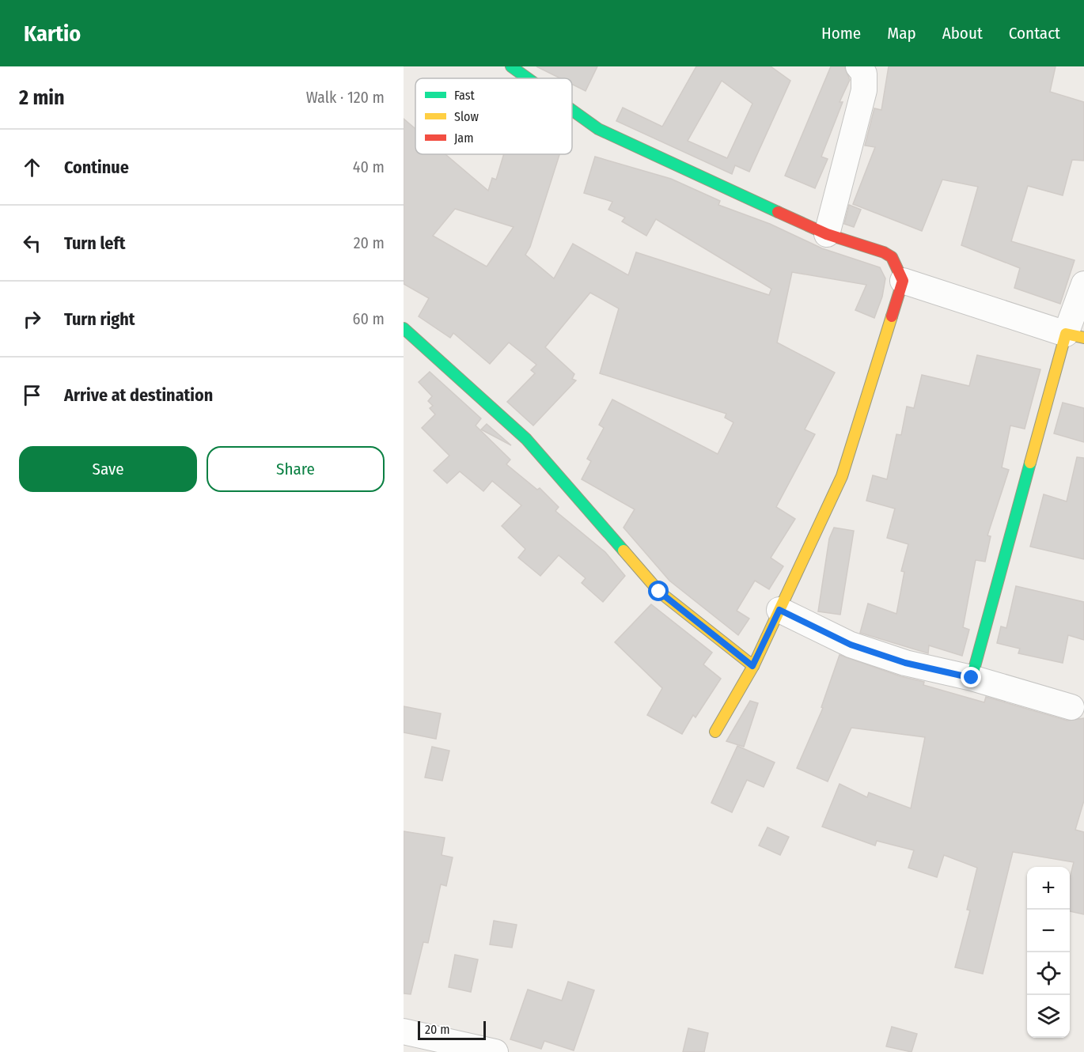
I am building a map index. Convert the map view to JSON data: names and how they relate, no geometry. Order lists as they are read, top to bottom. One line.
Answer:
{"legend":["Fast","Slow","Jam"],"scale_bar":"20 m","page":{"header":"Kartio","nav":["Home","Map","About","Contact"],"heading":["2 min","Walk · 120 m"],"list":[["Continue","40 m"],["Turn left","20 m"],["Turn right","60 m"],"Arrive at destination"],"buttons":["Save","Share"],"map_buttons":["+","−"],"scale":"20 m"}}
